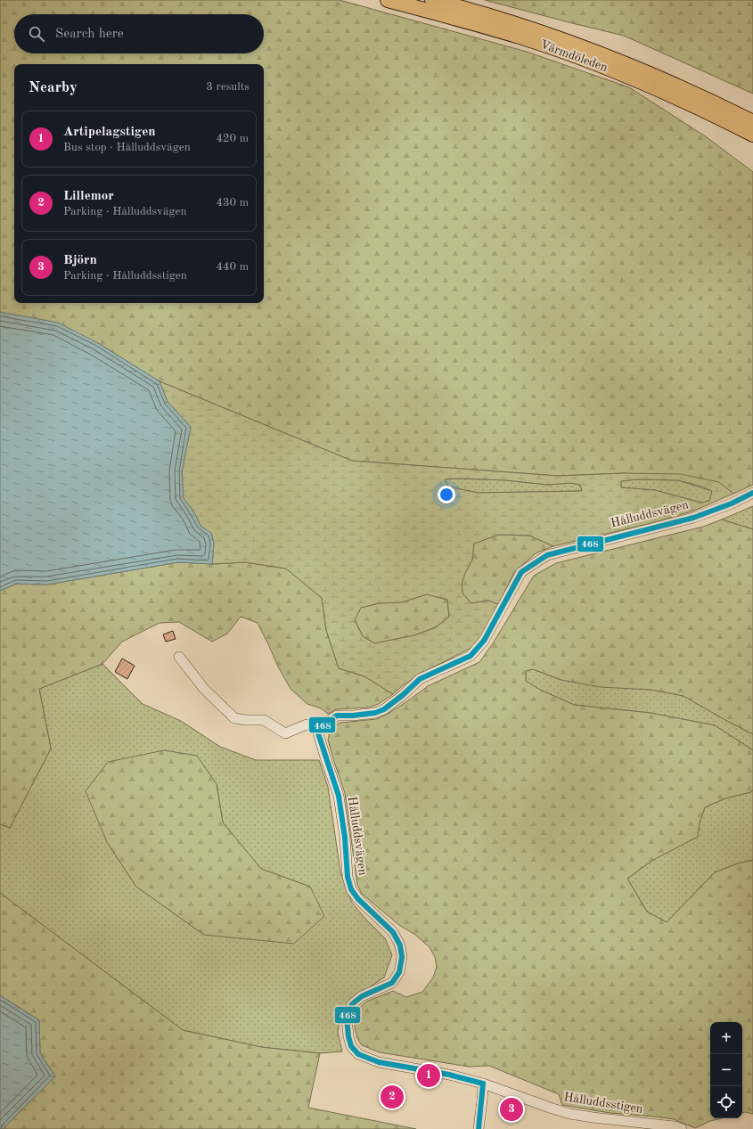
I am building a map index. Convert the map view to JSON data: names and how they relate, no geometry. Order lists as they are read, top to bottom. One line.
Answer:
{"streets":{"highway":["Värmdöleden"],"street":["Hålluddsvägen","Hålluddsstigen"]},"crossings":[["Hålluddsvägen","Hålluddsstigen"]],"lines":["transit line 468"],"page":{"search":"Search here","heading":["Nearby","3 results"],"list":[{"mark":"1","name":"Artipelagstigen","note":"Bus stop · Hålluddsvägen","value":"420 m"},{"mark":"2","name":"Lillemor","note":"Parking · Hålluddsvägen","value":"430 m"},{"mark":"3","name":"Björn","note":"Parking · Hålluddsstigen","value":"440 m"}],"map_buttons":["+","−"],"pins":["1","2","3"]}}
